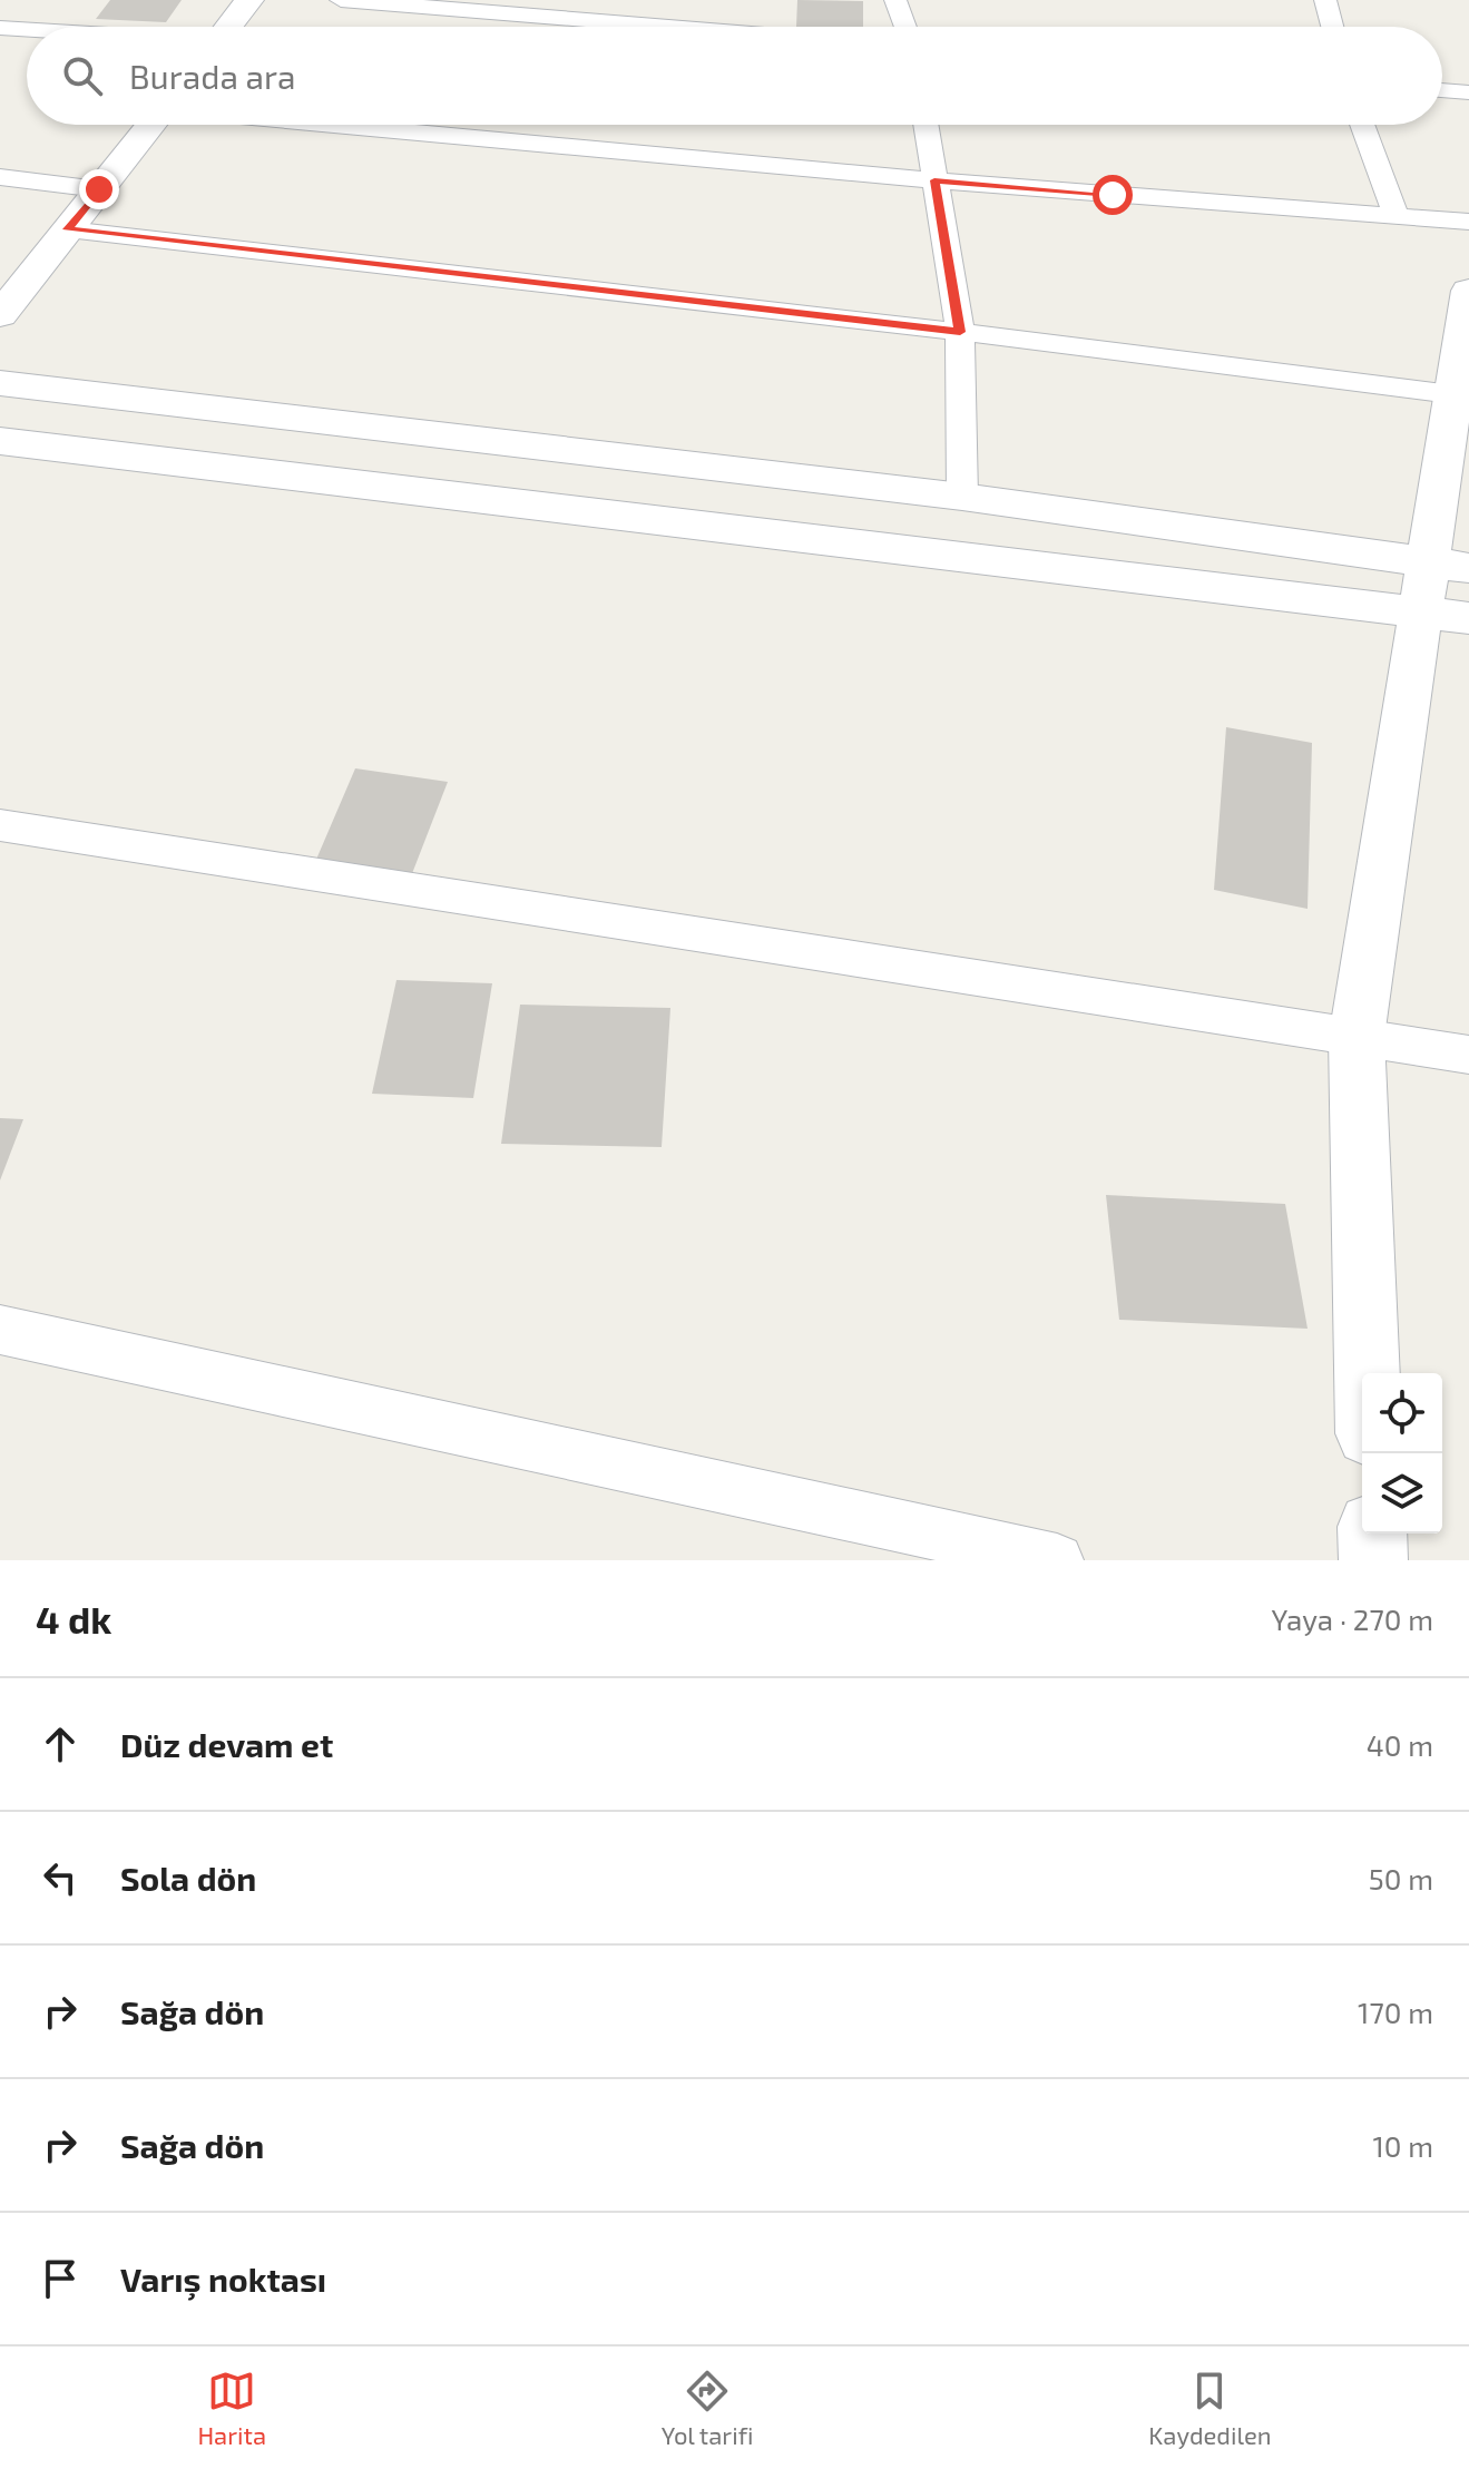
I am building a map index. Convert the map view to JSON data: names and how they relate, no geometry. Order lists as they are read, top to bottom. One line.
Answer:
{"page":{"search":"Burada ara","heading":["4 dk","Yaya · 270 m"],"list":[["Düz devam et","40 m"],["Sola dön","50 m"],["Sağa dön","170 m"],["Sağa dön","10 m"],"Varış noktası"],"nav":["Harita","Yol tarifi","Kaydedilen"]}}
